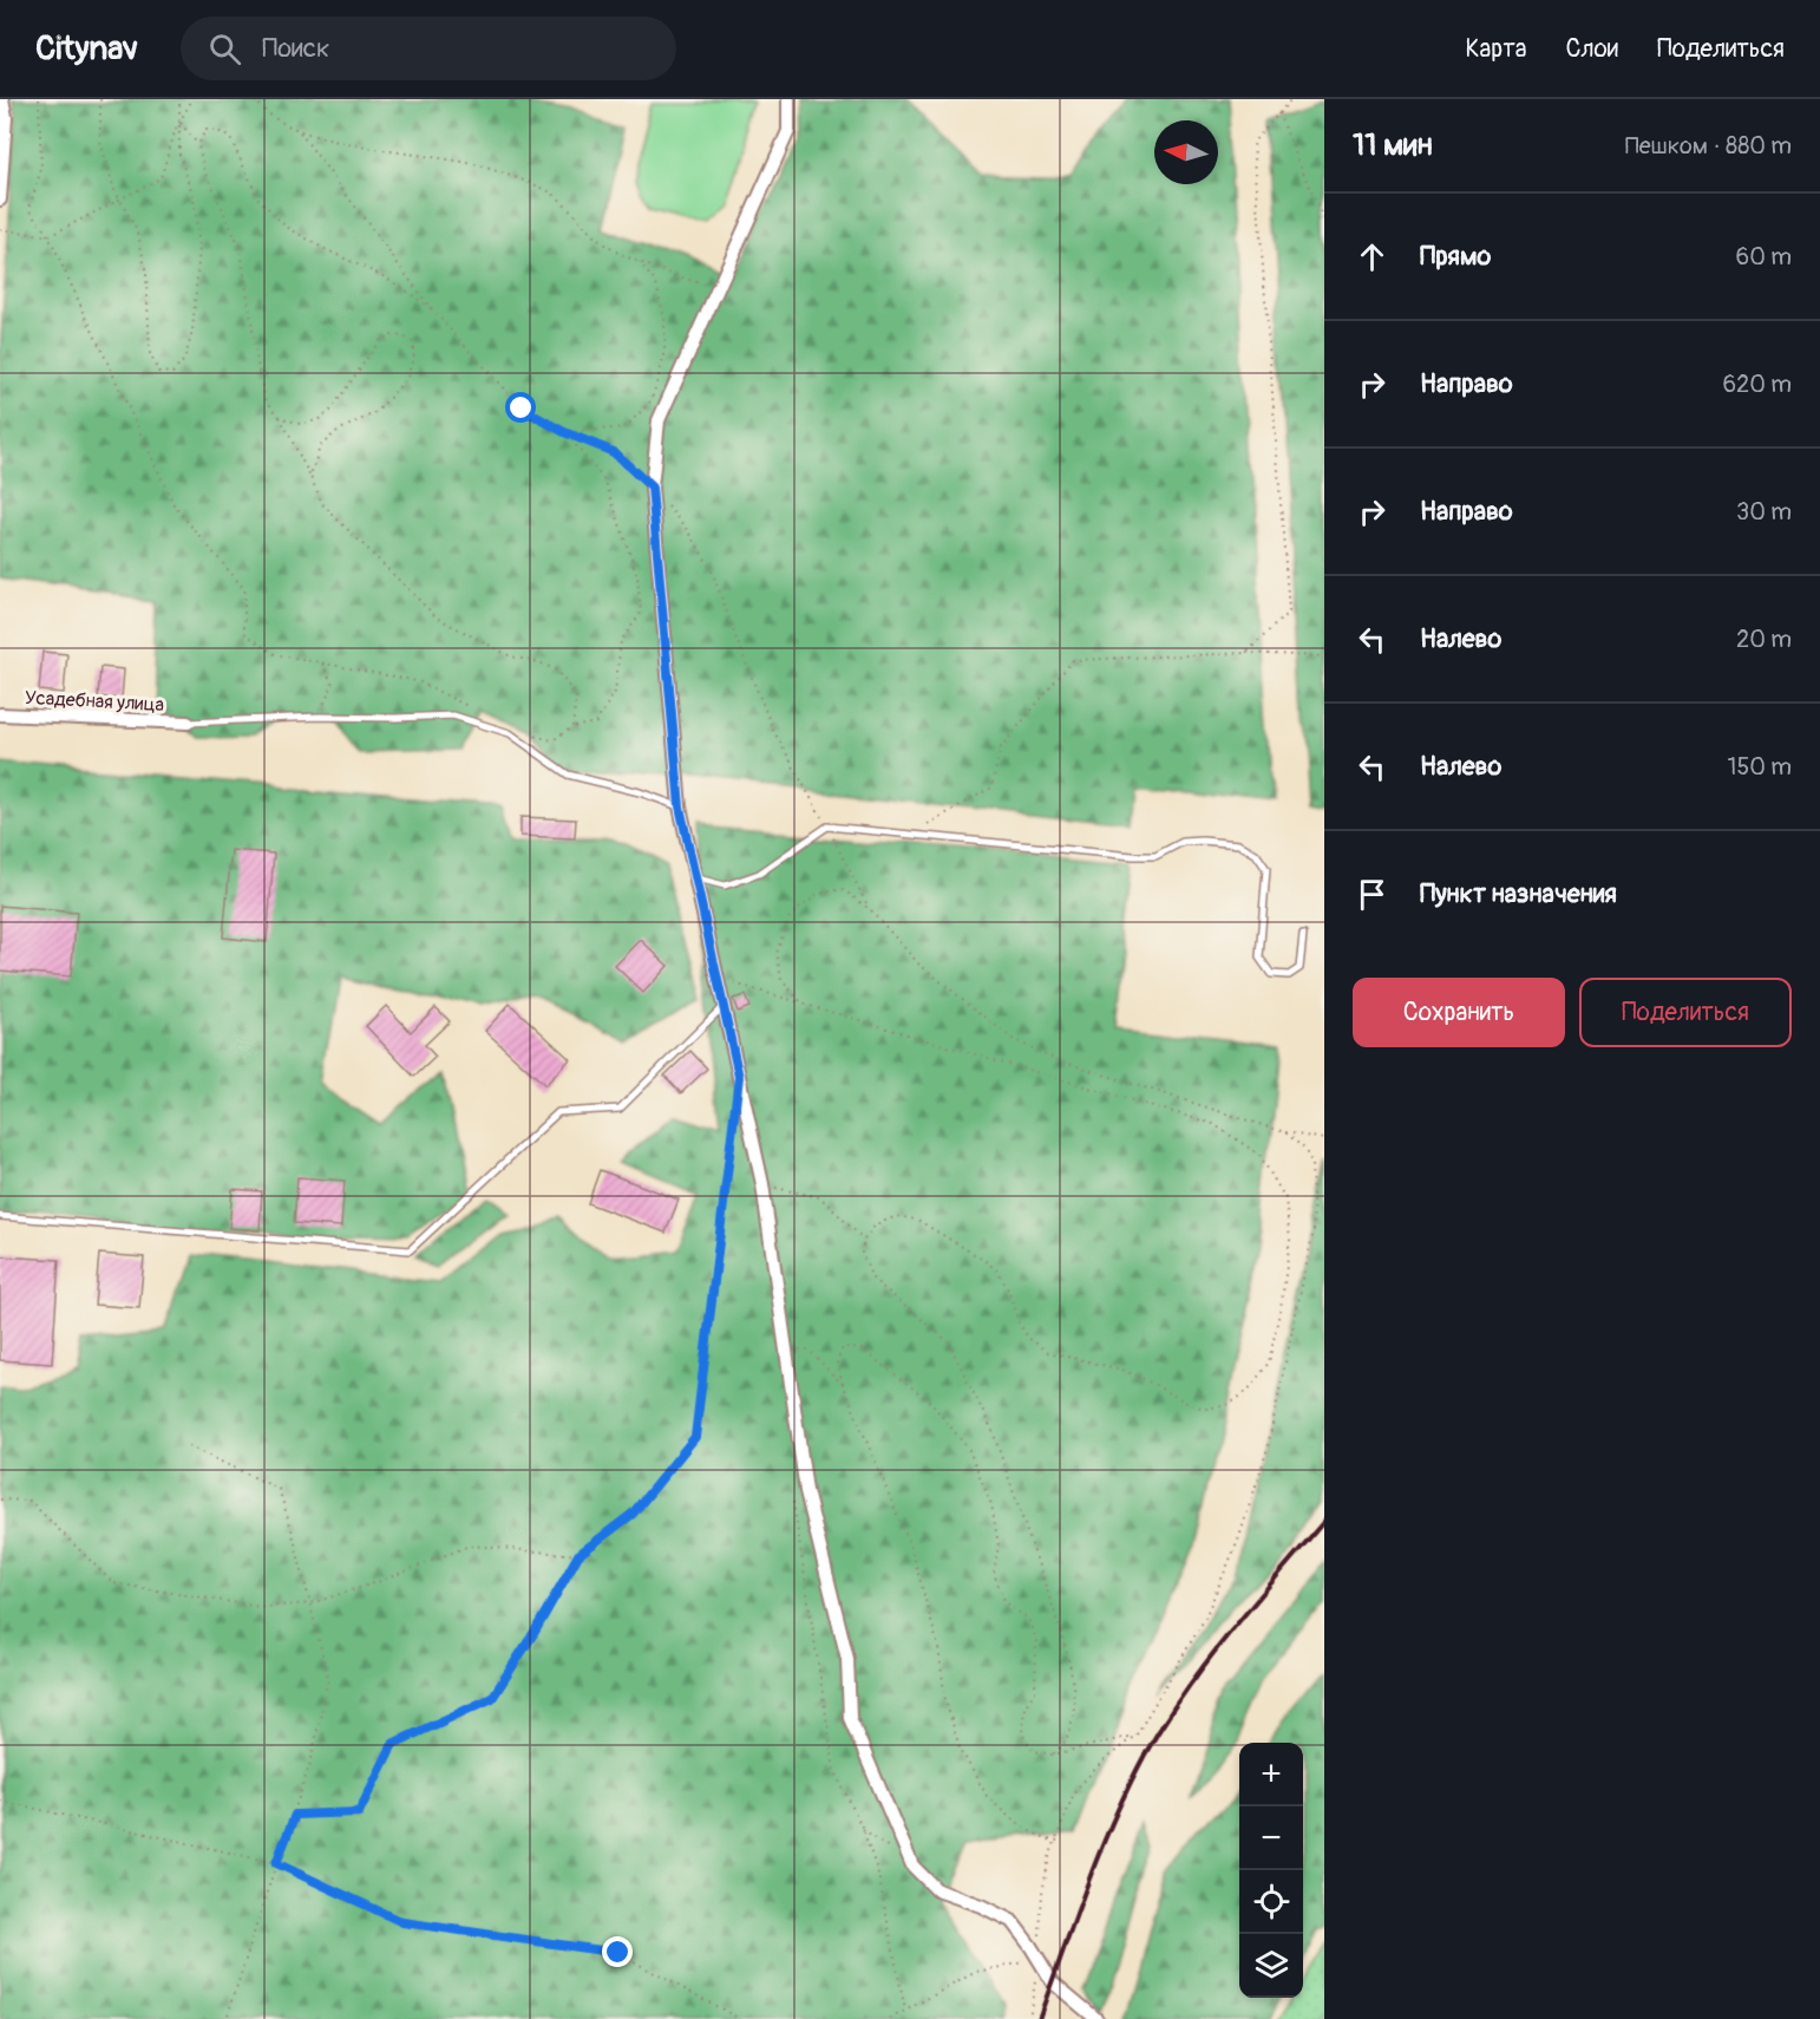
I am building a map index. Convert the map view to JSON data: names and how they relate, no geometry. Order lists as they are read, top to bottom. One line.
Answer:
{"streets":{"street":["Усадебная улица"]},"north":"left","page":{"header":"Citynav","search":"Поиск","nav":["Карта","Слои","Поделиться"],"heading":["11 мин","Пешком · 880 m"],"list":[["Прямо","60 m"],["Направо","620 m"],["Направо","30 m"],["Налево","20 m"],["Налево","150 m"],"Пункт назначения"],"buttons":["Сохранить","Поделиться"],"map_buttons":["+","−"]}}
